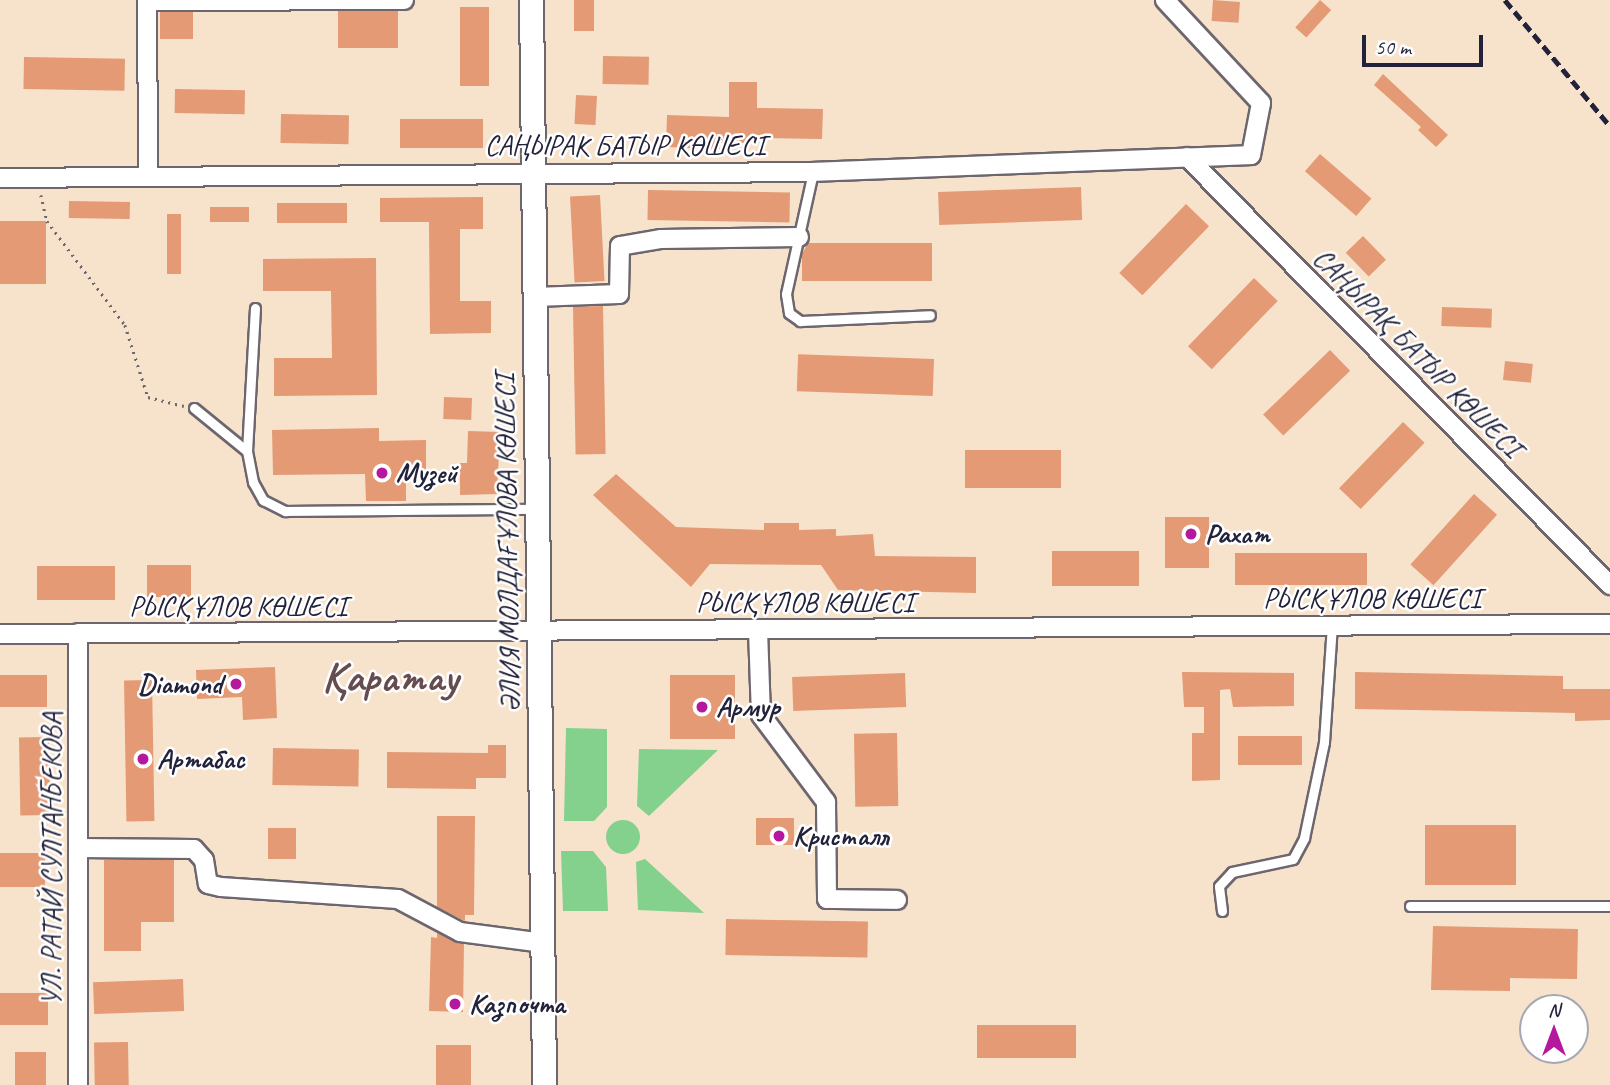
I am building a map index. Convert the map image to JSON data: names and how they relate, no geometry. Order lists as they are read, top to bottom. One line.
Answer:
{"streets":{"street":["САҢЫРАК БАТЫР КӨШЕСІ","САҢЫРАҚ БАТЫР КӨШЕСІ","ӘЛИЯ МОЛДАҒҰЛОВА КӨШЕСІ","РЫСҚҰЛОВ КӨШЕСІ","УЛ. РАТАЙ СУЛТАНБЕКОВА"]},"crossings":[["САҢЫРАК БАТЫР КӨШЕСІ","САҢЫРАҚ БАТЫР КӨШЕСІ"],["САҢЫРАК БАТЫР КӨШЕСІ","ӘЛИЯ МОЛДАҒҰЛОВА КӨШЕСІ"],["ӘЛИЯ МОЛДАҒҰЛОВА КӨШЕСІ","РЫСҚҰЛОВ КӨШЕСІ"],["РЫСҚҰЛОВ КӨШЕСІ","УЛ. РАТАЙ СУЛТАНБЕКОВА"]],"districts":["Қаратау"],"places":["Музей","Рахат","Diamond","Армур","Артабас","Кристалл","Казпочта"],"scale_bar":"50 m","north":"top"}
